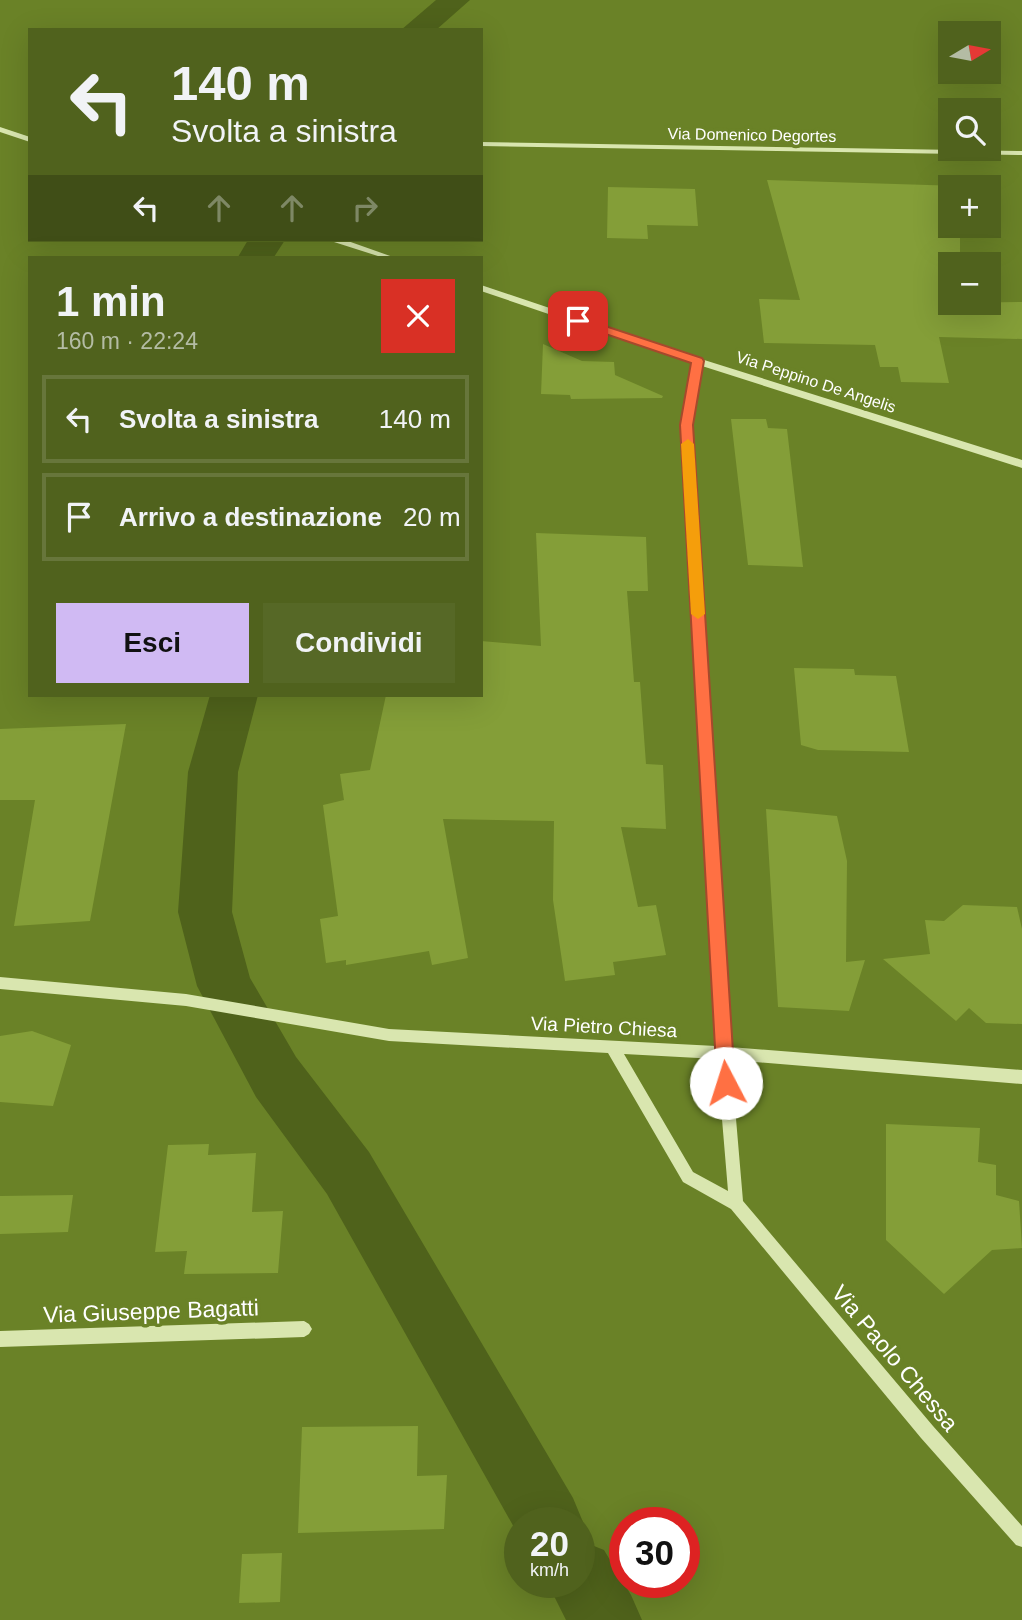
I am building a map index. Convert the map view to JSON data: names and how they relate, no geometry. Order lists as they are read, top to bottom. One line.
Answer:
{"streets":{"street":["Via Domenico Degortes","Via Peppino De Angelis","Via Pietro Chiesa","Via Giuseppe Bagatti","Via Paolo Chessa"]},"crossings":[["Via Pietro Chiesa","Via Paolo Chessa"]],"north":"right","page":{"map_buttons":["+","−"],"turn":["140 m","Svolta a sinistra"],"heading":["1 min","160 m · 22:24"],"list":[{"name":"Svolta a sinistra","value":"140 m"},{"name":"Arrivo a destinazione","value":"20 m"}],"buttons":["Esci","Condividi"],"speed":"20 km/h","limit":"30"}}
